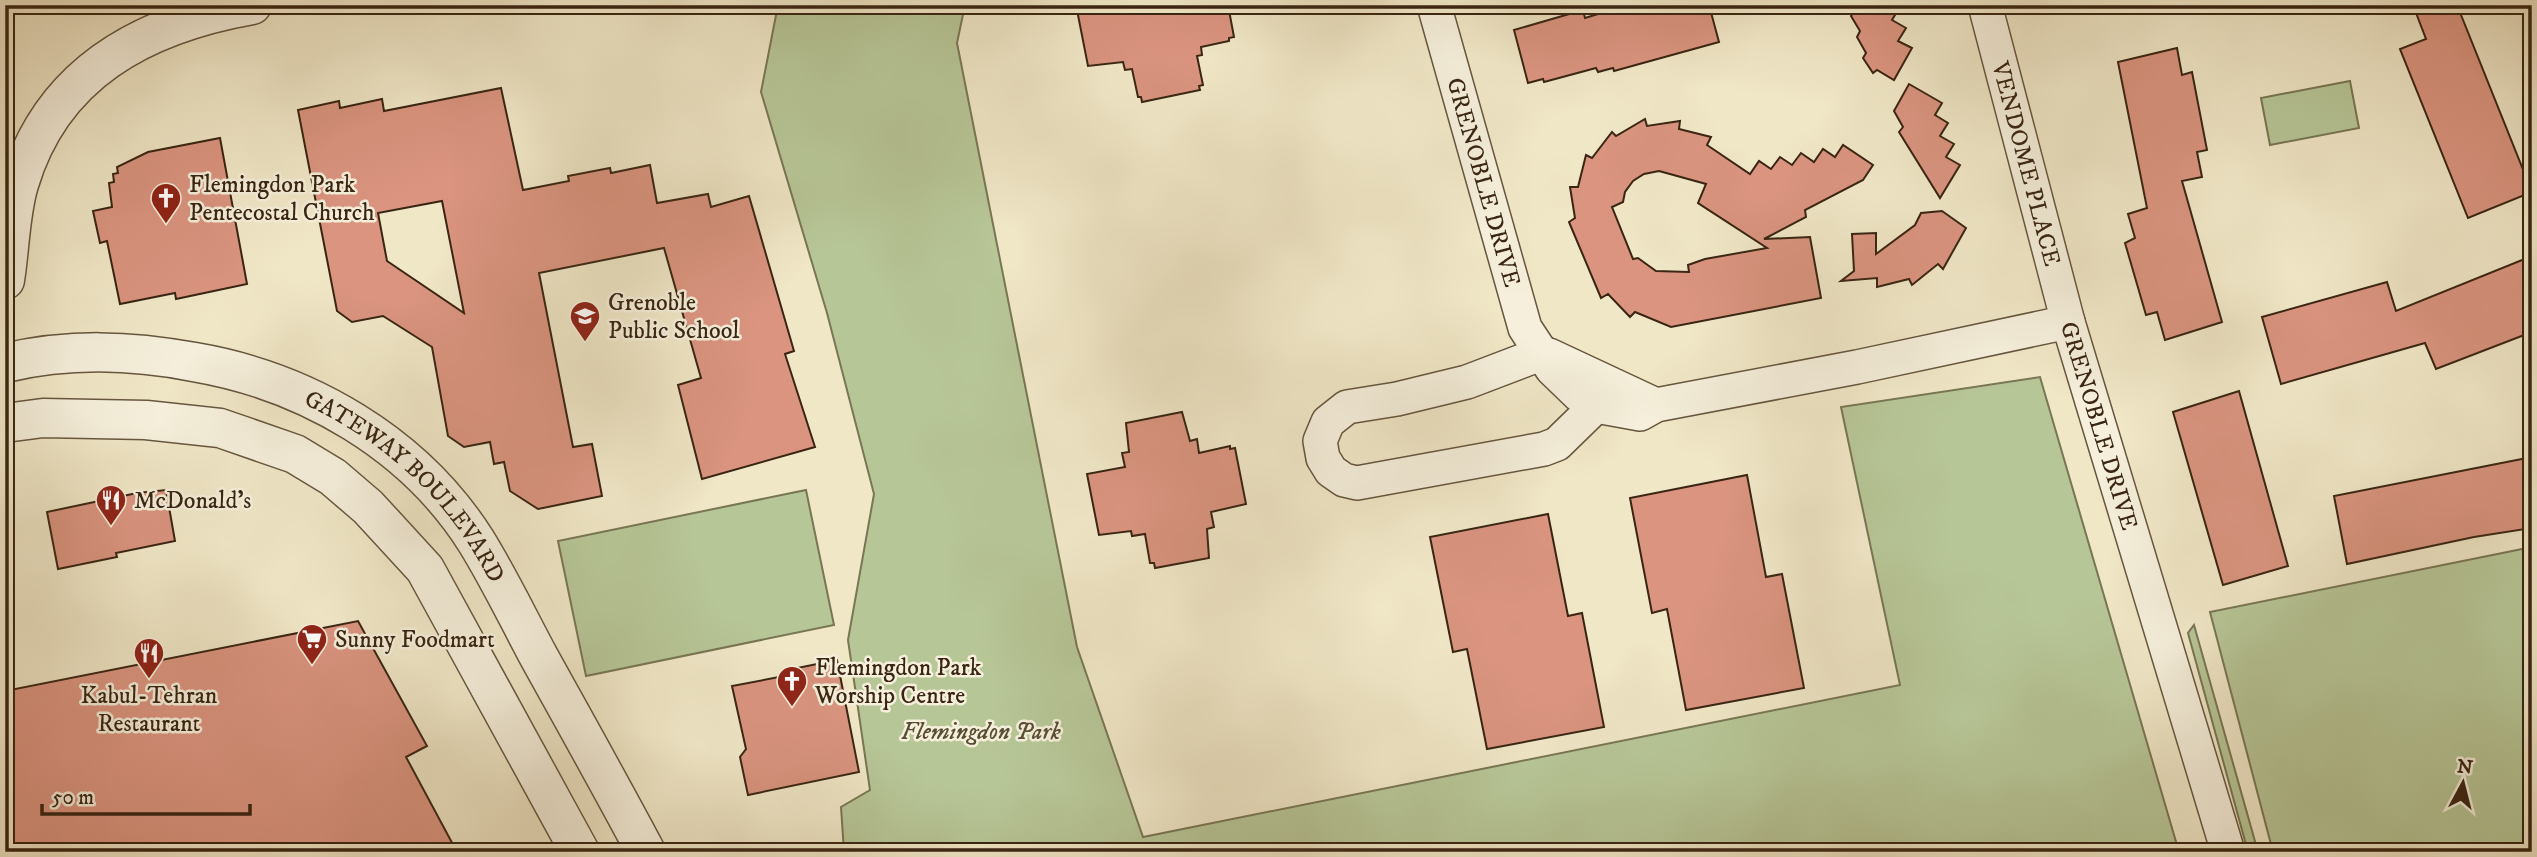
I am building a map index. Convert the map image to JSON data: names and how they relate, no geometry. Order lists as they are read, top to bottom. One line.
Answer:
{"streets":{"street":["VENDOME PLACE","GRENOBLE DRIVE","GATEWAY BOULEVARD"]},"crossings":[["VENDOME PLACE","GRENOBLE DRIVE"]],"parks":["Flemingdon Park"],"places":{"church":["Flemingdon Park Pentecostal Church","Flemingdon Park Worship Centre"],"school or university":["Grenoble Public School"],"restaurant":["McDonald's","Kabul-Tehran Restaurant"],"supermarket":["Sunny Foodmart"]},"scale_bar":"50 m","north":"top"}
